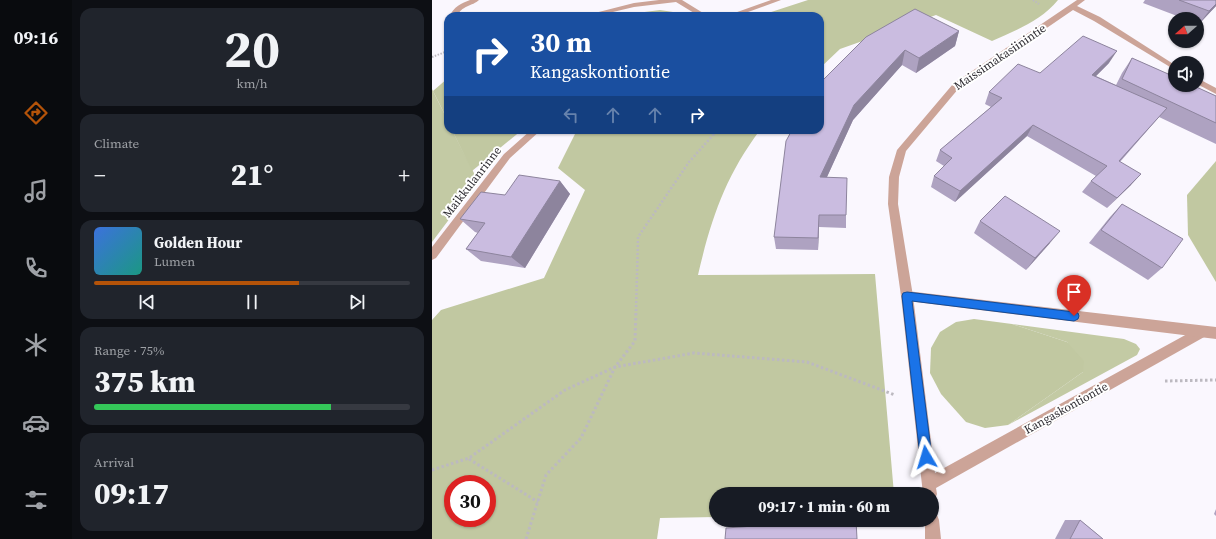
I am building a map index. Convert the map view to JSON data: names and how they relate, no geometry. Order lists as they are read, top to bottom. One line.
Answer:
{"streets":{"street":["Maissimakasiinintie","Maikkulanrinne","Kangaskontiontie"]},"north":"left","page":{"tabs":"09:16","tile":[["20","km/h"],"Climate",["Range · 75%","375 km"],["Arrival","09:17"]],"turn":["30 m","Kangaskontiontie"],"heat":["−","21°","+"],"song":["Golden Hour","Lumen"],"limit":"30","trip":"09:17 · 1 min · 60 m"}}
